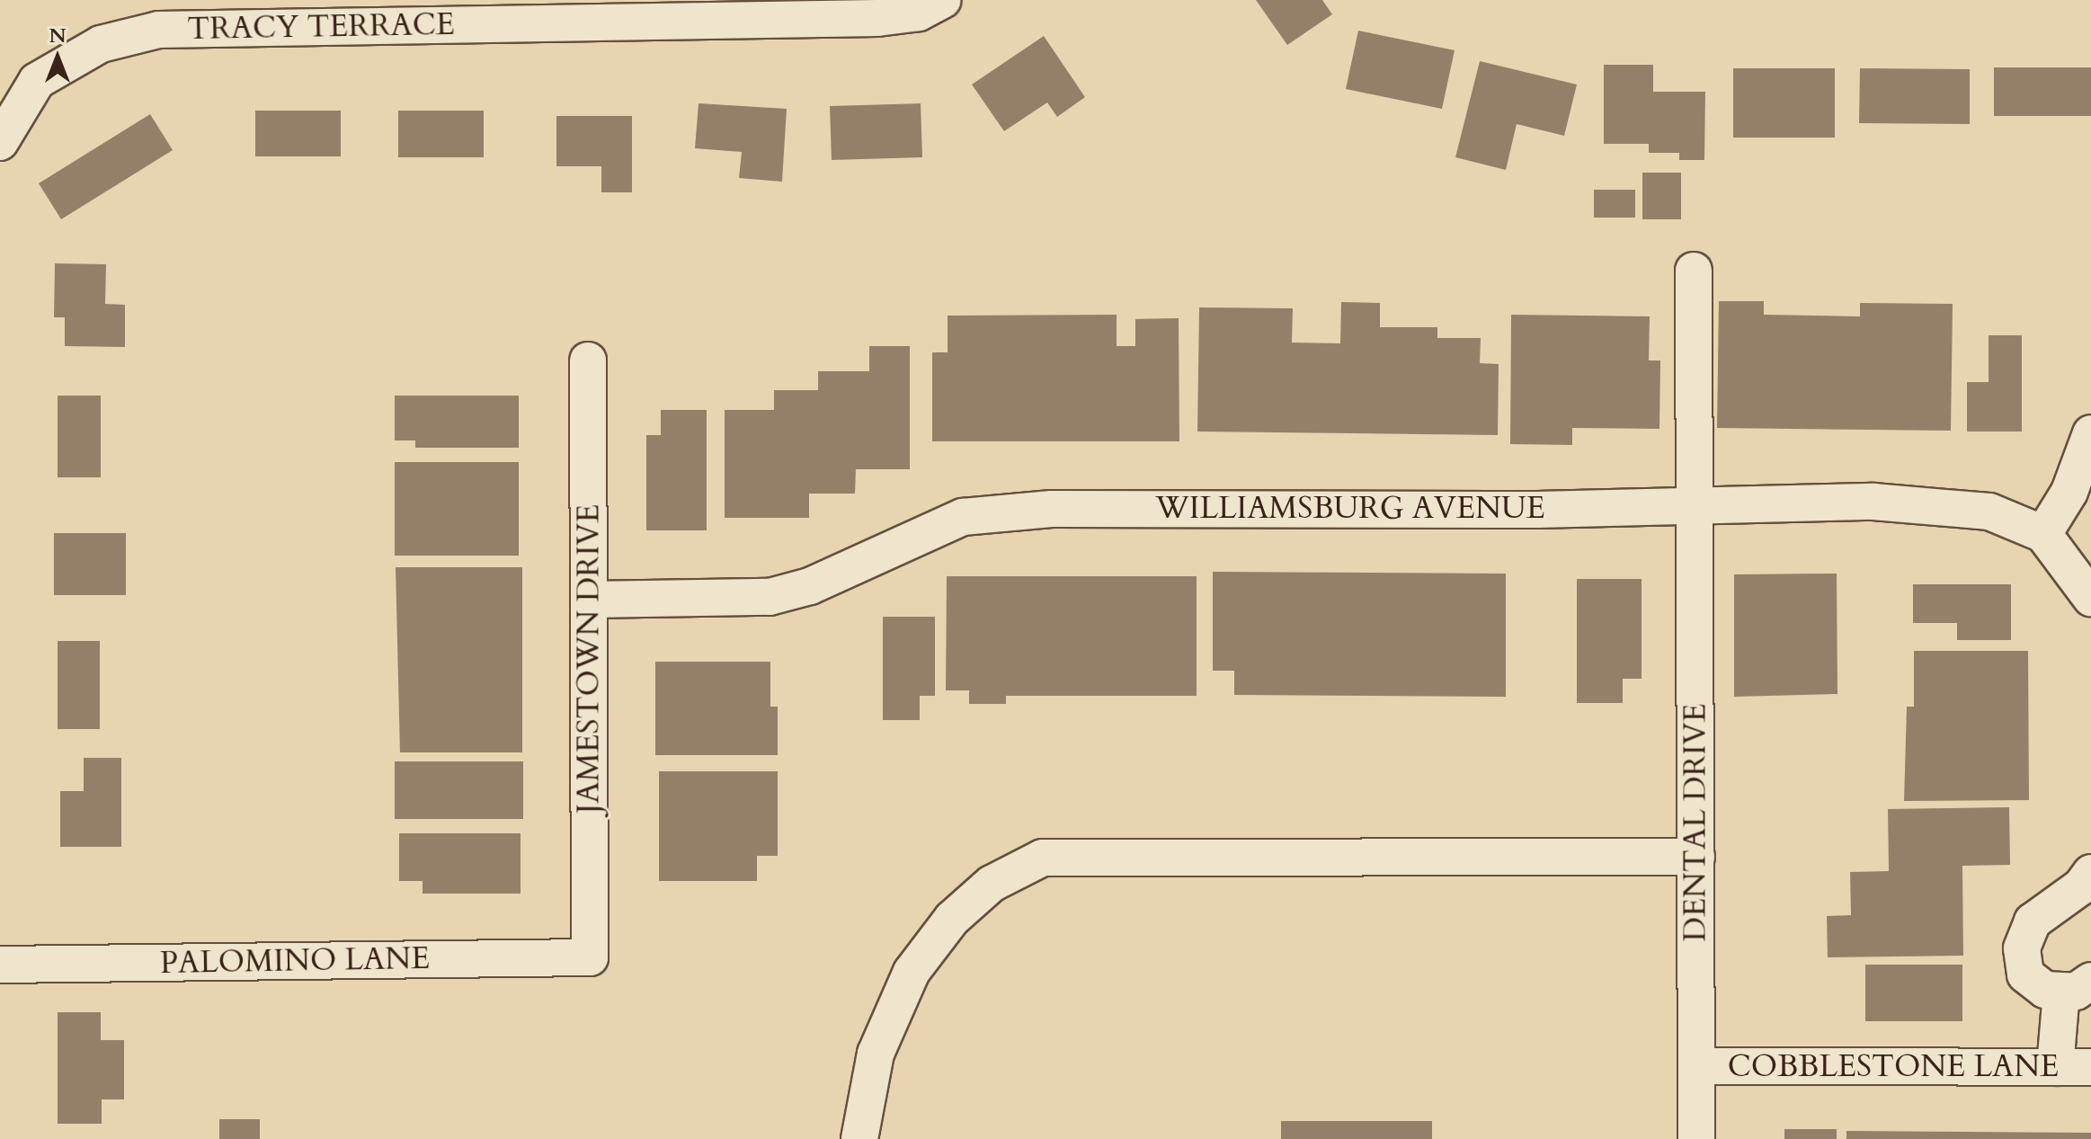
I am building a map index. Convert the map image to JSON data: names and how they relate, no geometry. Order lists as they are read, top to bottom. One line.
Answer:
{"streets":{"street":["TRACY TERRACE","WILLIAMSBURG AVENUE","JAMESTOWN DRIVE","DENTAL DRIVE","PALOMINO LANE","COBBLESTONE LANE"]},"crossings":[["WILLIAMSBURG AVENUE","JAMESTOWN DRIVE"],["WILLIAMSBURG AVENUE","DENTAL DRIVE"],["JAMESTOWN DRIVE","PALOMINO LANE"],["DENTAL DRIVE","COBBLESTONE LANE"]],"north":"top"}
